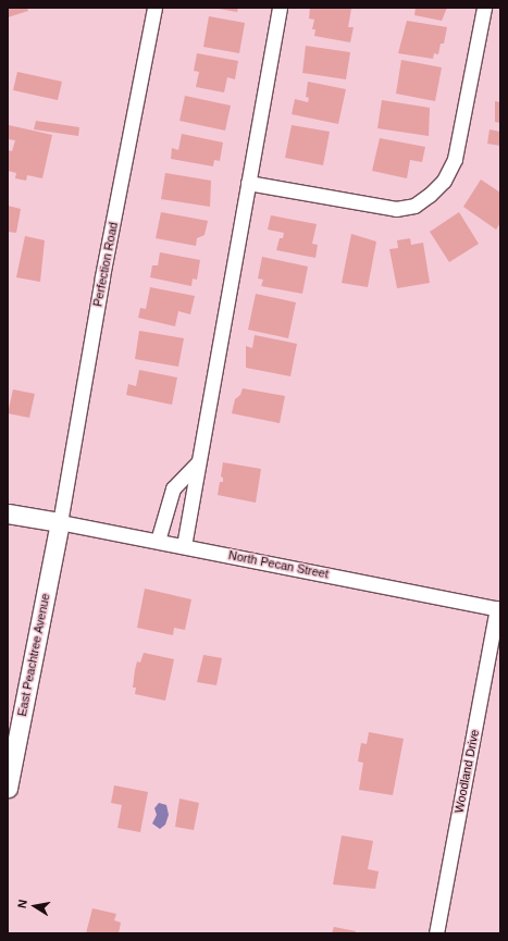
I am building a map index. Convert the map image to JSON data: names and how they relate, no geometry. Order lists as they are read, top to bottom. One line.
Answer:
{"streets":{"street":["Perfection Road","North Pecan Street","East Peachtree Avenue","Woodland Drive"]},"crossings":[["Perfection Road","North Pecan Street"],["Perfection Road","East Peachtree Avenue"],["North Pecan Street","East Peachtree Avenue"],["North Pecan Street","Woodland Drive"]],"north":"left"}
